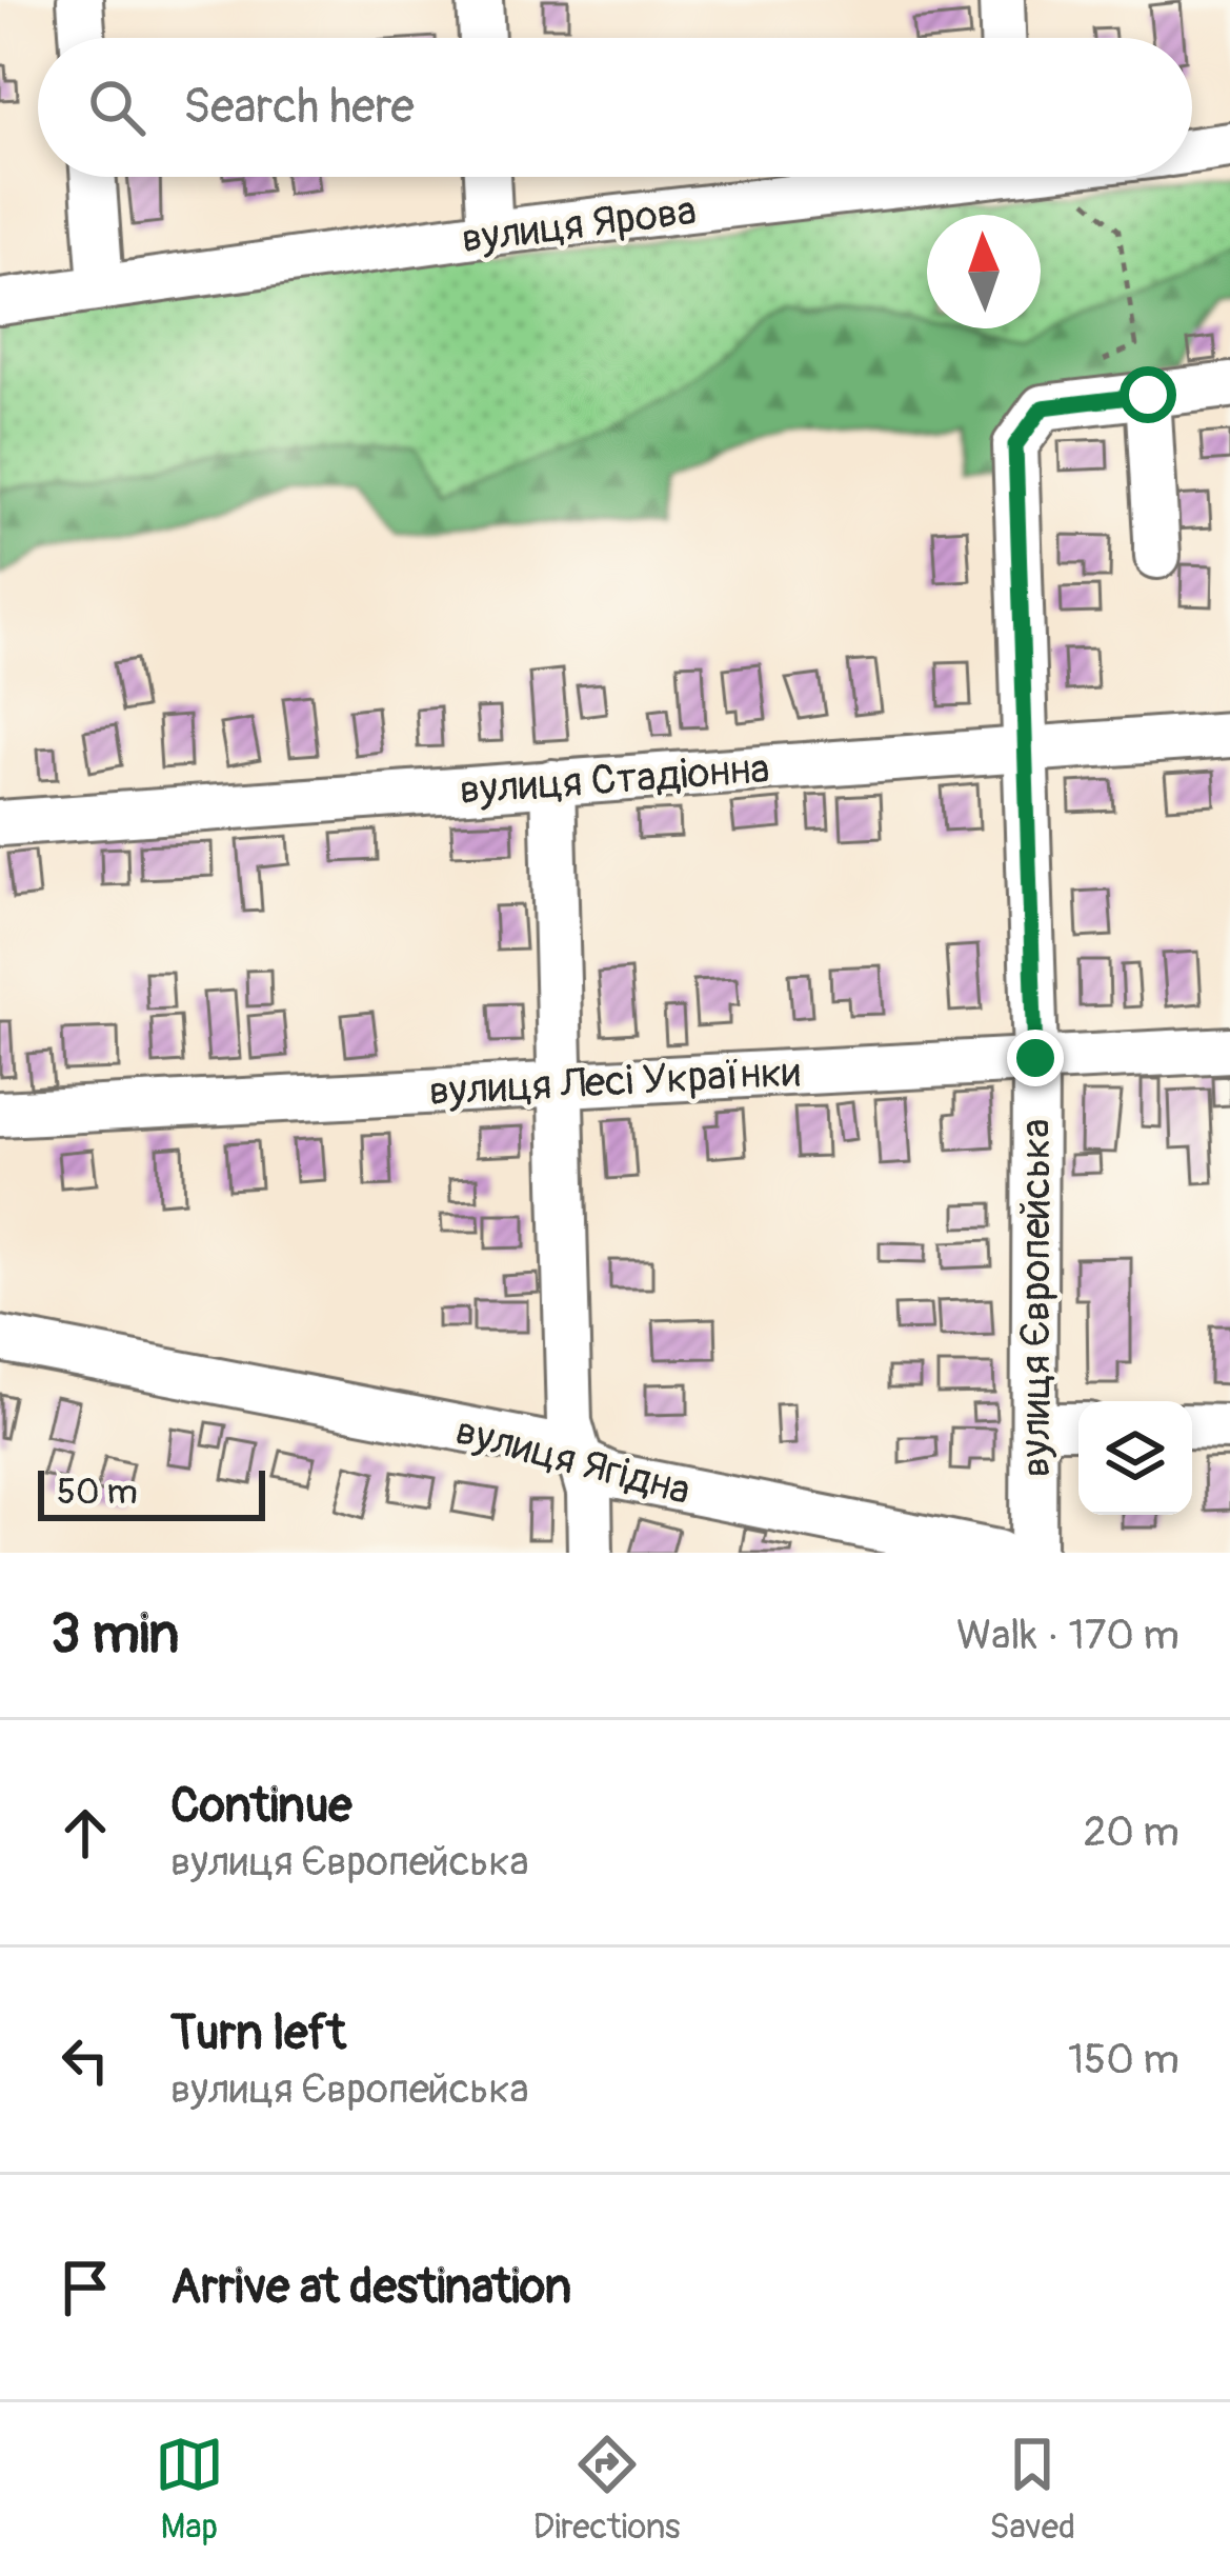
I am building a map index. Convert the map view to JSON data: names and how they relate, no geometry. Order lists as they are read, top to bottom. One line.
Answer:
{"streets":{"street":["вулиця Ярова","вулиця Стадіонна","вулиця Лесі Українки","вулиця Європейська","вулиця Ягідна"]},"crossings":[["вулиця Стадіонна","вулиця Європейська"],["вулиця Лесі Українки","вулиця Європейська"]],"scale_bar":"50 m","north":"top","page":{"search":"Search here","scale":"50 m","heading":["3 min","Walk · 170 m"],"list":[["Continue","вулиця Європейська","20 m"],["Turn left","вулиця Європейська","150 m"],"Arrive at destination"],"nav":["Map","Directions","Saved"]}}
